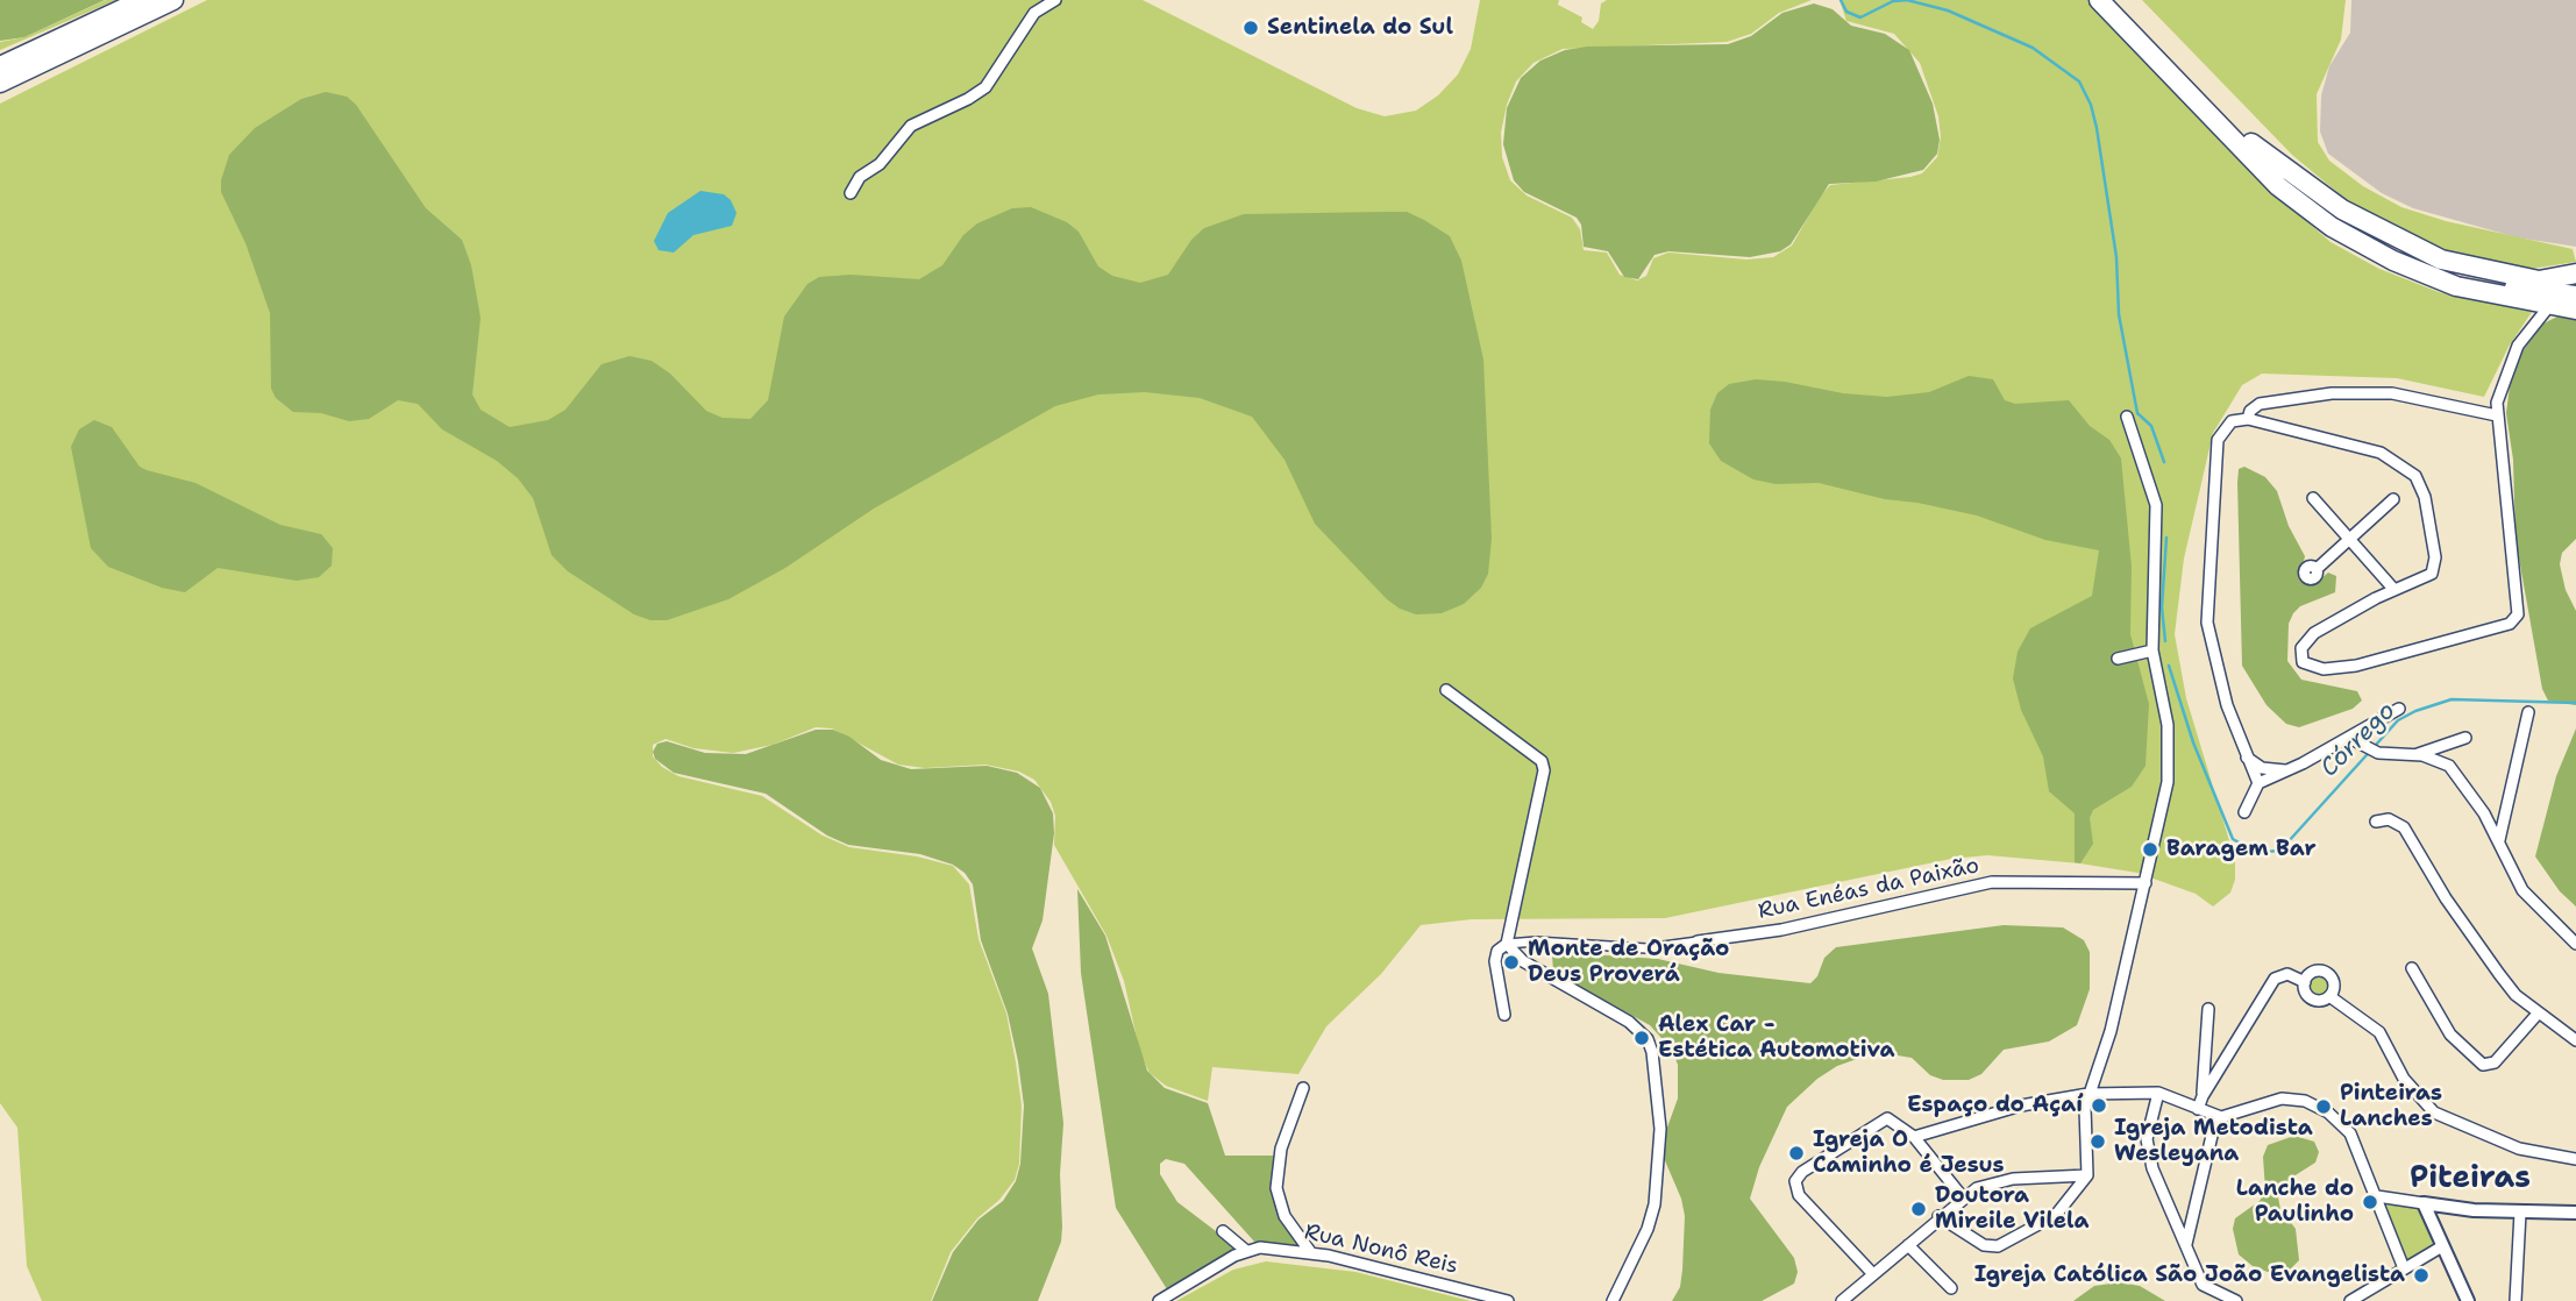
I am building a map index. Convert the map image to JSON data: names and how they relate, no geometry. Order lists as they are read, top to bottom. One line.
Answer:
{"streets":{"street":["Rua Enéas da Paixão","Rua Nonô Reis"]},"districts":["Piteiras"],"water":["Córrego"],"places":["Sentinela do Sul","Baragem Bar","Monte de Oração Deus Proverá","Alex Car - Estética Automotiva","Espaço do Açaí","Pinteiras Lanches","Igreja Metodista Wesleyana","Igreja O Caminho é Jesus","Lanche do Paulinho","Doutora Mireile Vilela","Igreja Católica São João Evangelista"]}
